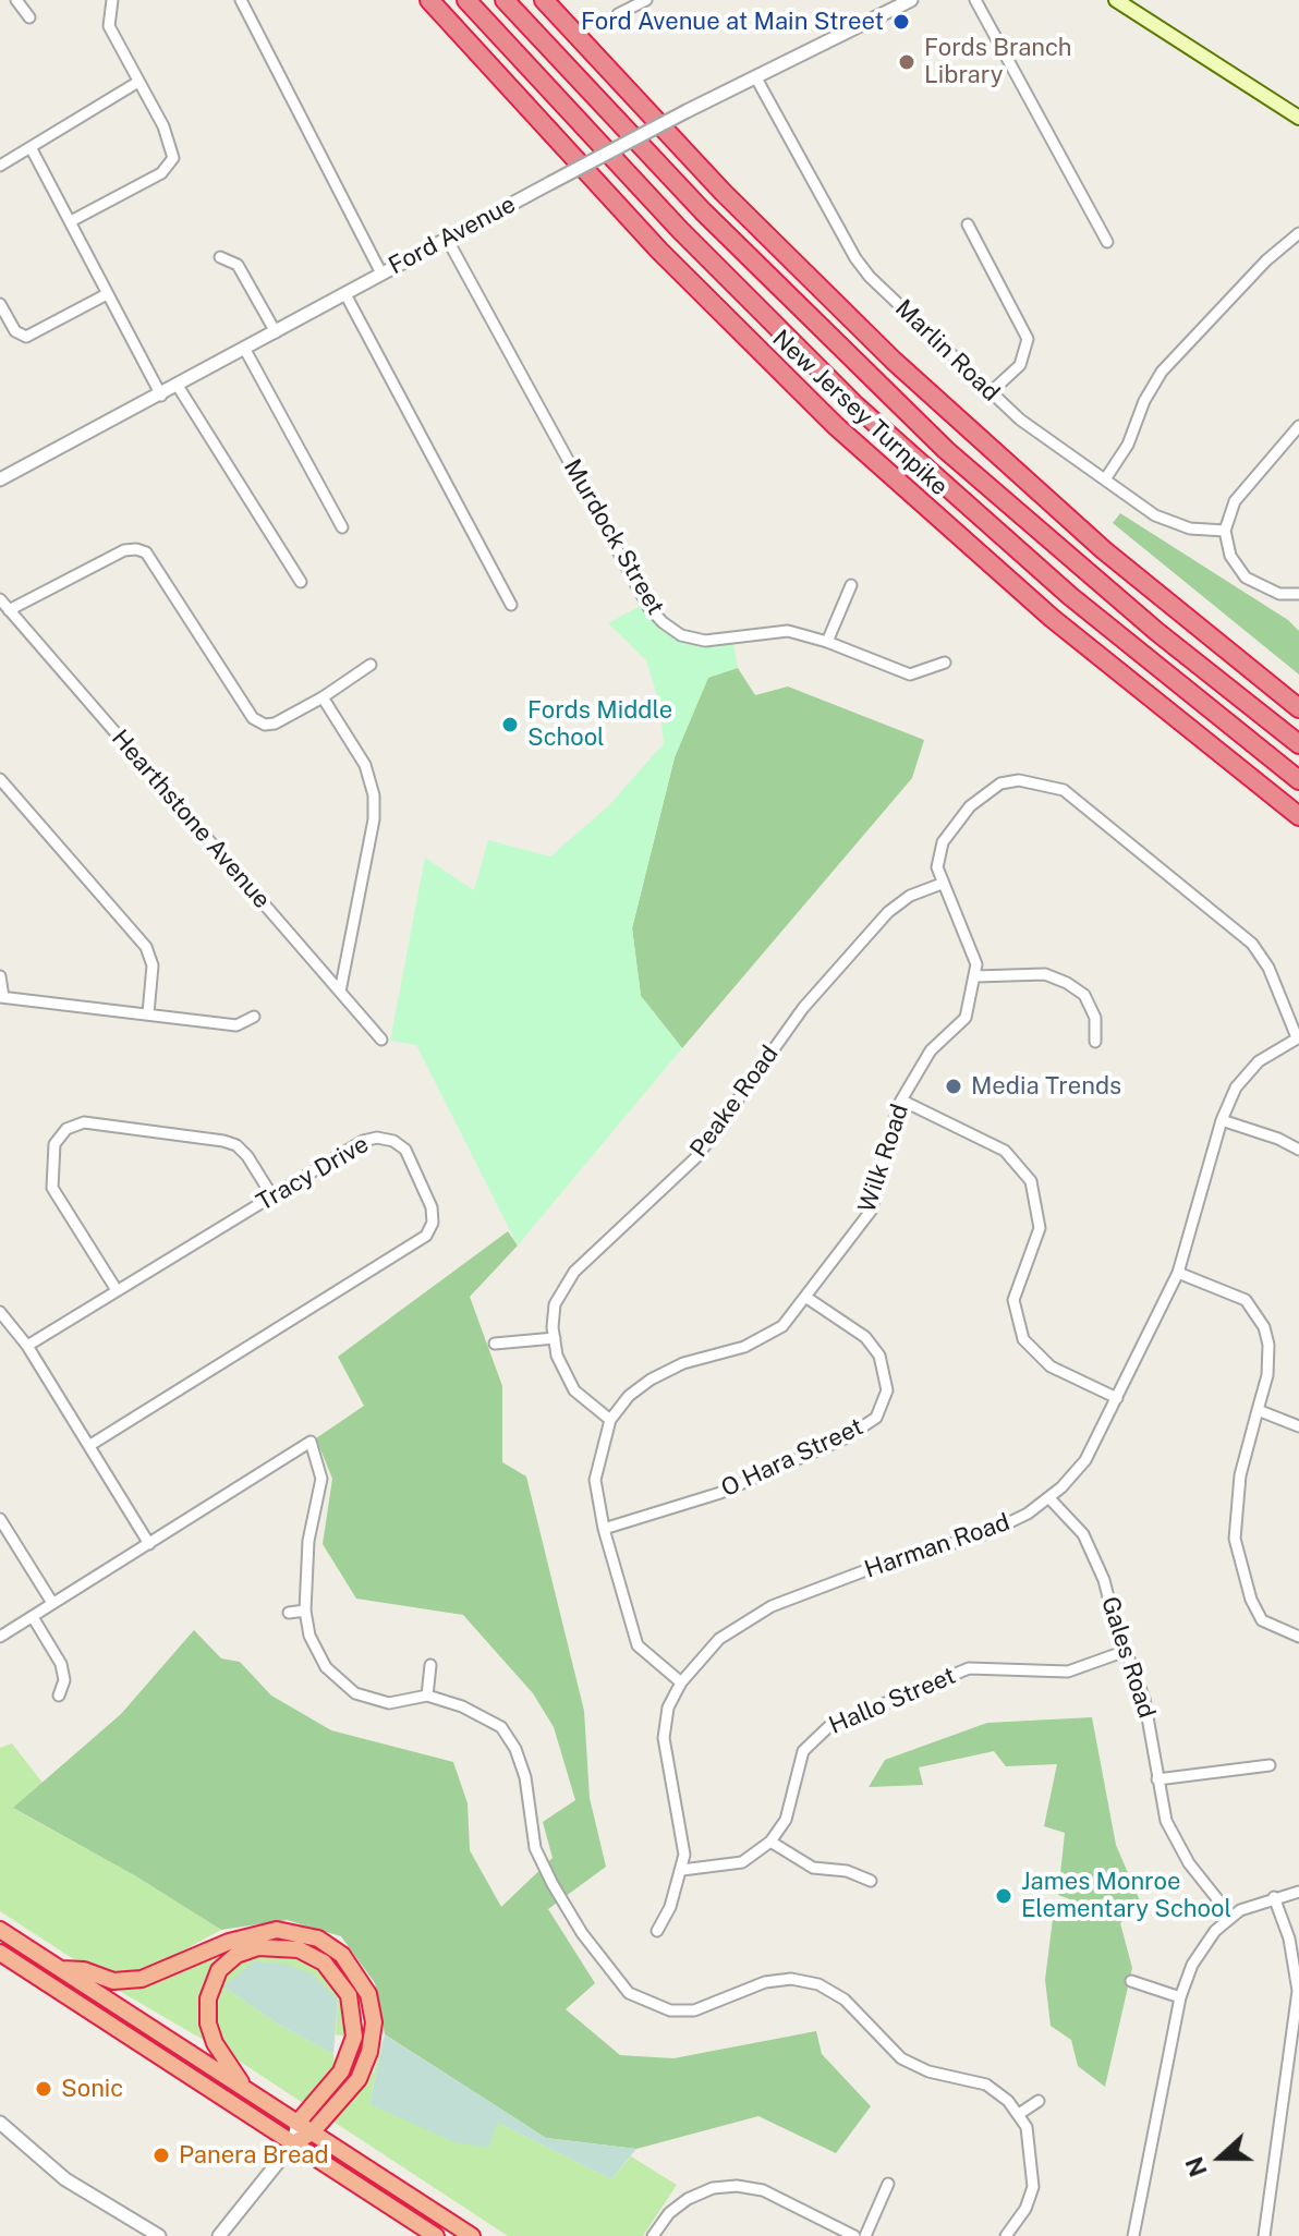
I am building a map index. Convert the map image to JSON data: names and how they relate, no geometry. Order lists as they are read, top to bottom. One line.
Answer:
{"streets":{"highway":["New Jersey Turnpike"],"street":["Ford Avenue","Marlin Road","Murdock Street","Hearthstone Avenue","Peake Road","Wilk Road","Tracy Drive","O Hara Street","Harman Road","Gales Road","Hallo Street"]},"crossings":[["Ford Avenue","Marlin Road"],["Ford Avenue","Murdock Street"],["Peake Road","Wilk Road"],["Wilk Road","O Hara Street"],["Wilk Road","Harman Road"],["Harman Road","Gales Road"],["Gales Road","Hallo Street"]],"places":["Ford Avenue at Main Street","Fords Branch Library","Fords Middle School","Media Trends","James Monroe Elementary School","Sonic","Panera Bread"],"north":"left"}
